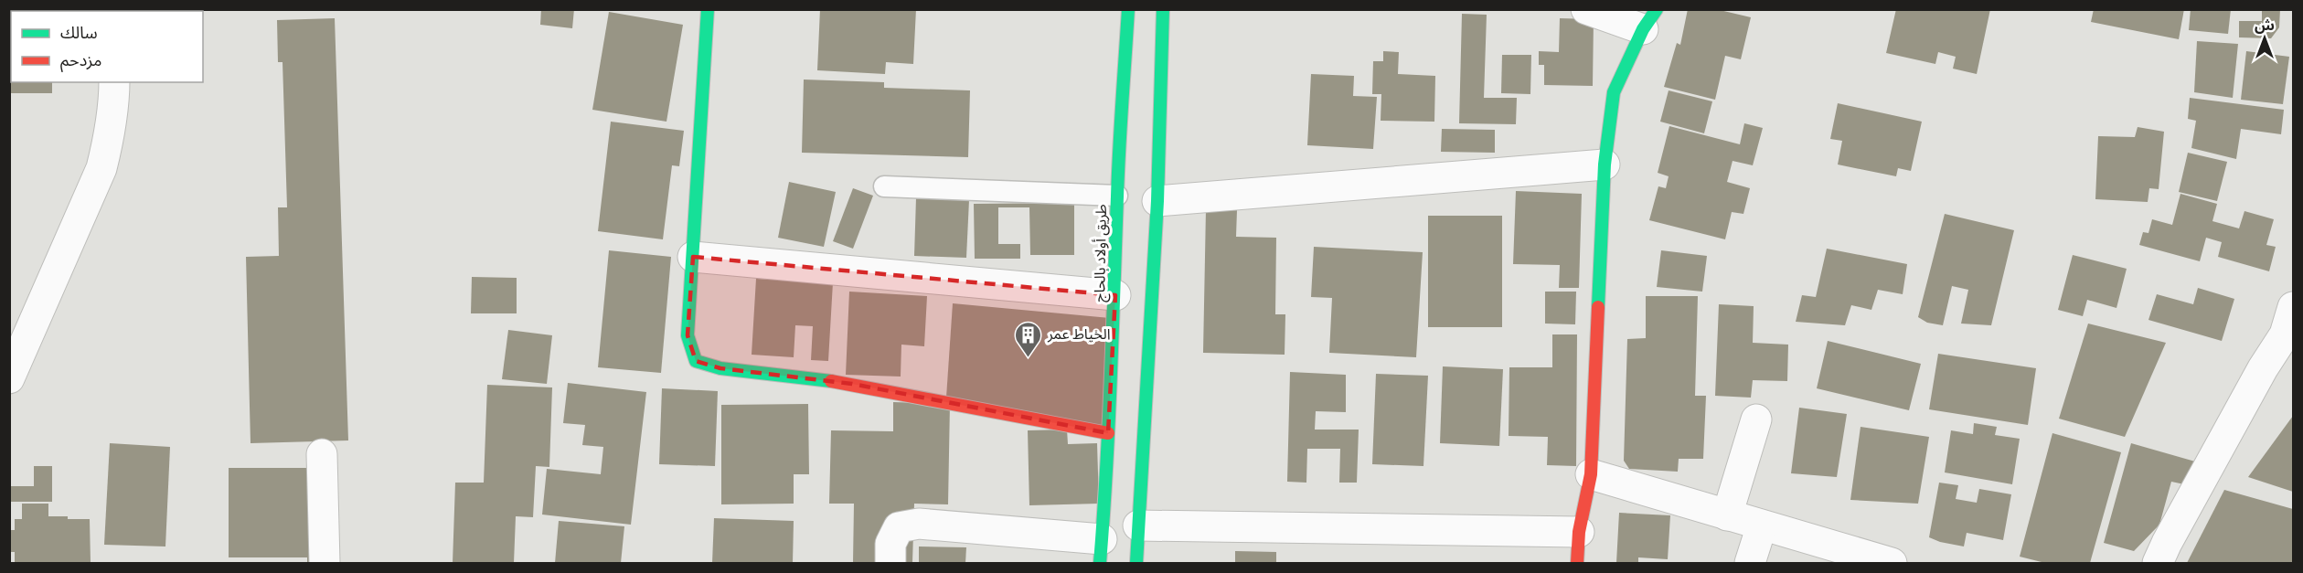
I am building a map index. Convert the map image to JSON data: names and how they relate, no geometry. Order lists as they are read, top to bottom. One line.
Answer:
{"streets":{"street":["طريق أولاد بالحاج"]},"places":{"building":["الخياط عمر"]},"legend":["سالك","مزدحم"],"north":"top"}
